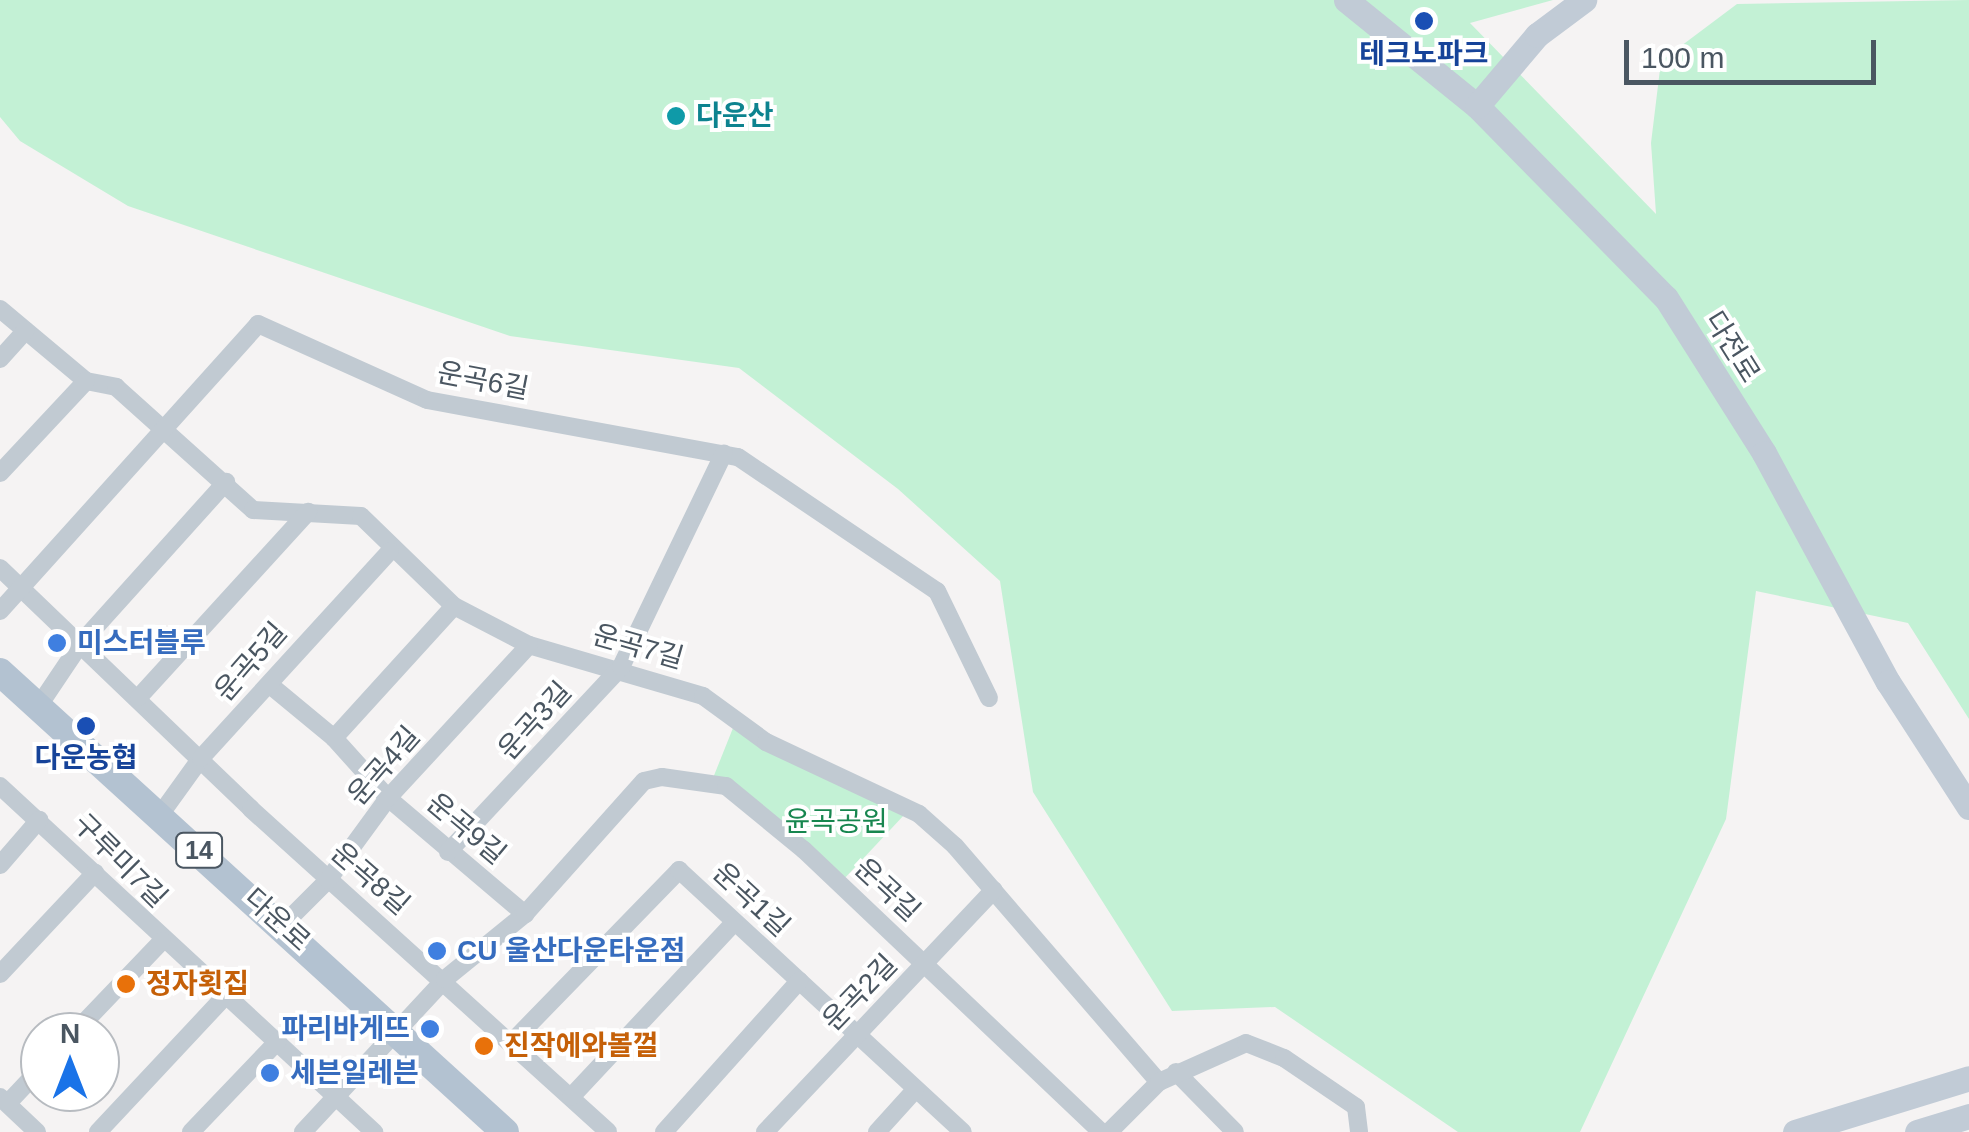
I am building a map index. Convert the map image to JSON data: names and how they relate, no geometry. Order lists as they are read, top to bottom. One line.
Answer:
{"streets":{"main road":["다전로","14","다운로"],"street":["운곡6길","운곡7길","운곡5길","운곡3길","운곡4길","운곡9길","구루미7길","운곡8길","운곡길","운곡1길","운곡2길"]},"crossings":[["운곡6길","운곡7길"],["운곡6길","운곡3길"],["운곡6길","운곡8길"],["운곡7길","운곡5길"],["운곡7길","운곡3길"],["운곡7길","운곡4길"],["운곡7길","운곡2길"],["운곡5길","운곡9길"],["운곡5길","운곡8길"],["운곡5길","다운로"],["운곡3길","운곡9길"],["운곡4길","운곡9길"],["운곡4길","운곡8길"],["운곡4길","다운로"],["운곡9길","운곡길"],["구루미7길","운곡길"],["운곡8길","운곡길"],["운곡8길","운곡1길"],["운곡길","다운로"],["운곡길","운곡2길"],["운곡1길","운곡2길"]],"parks":["윤곡공원"],"places":["테크노파크","다운산","미스터블루","다운농협","CU 울산다운타운점","정자횟집","파리바게뜨","진작에와볼껄","세븐일레븐"],"scale_bar":"100 m","north":"top"}
